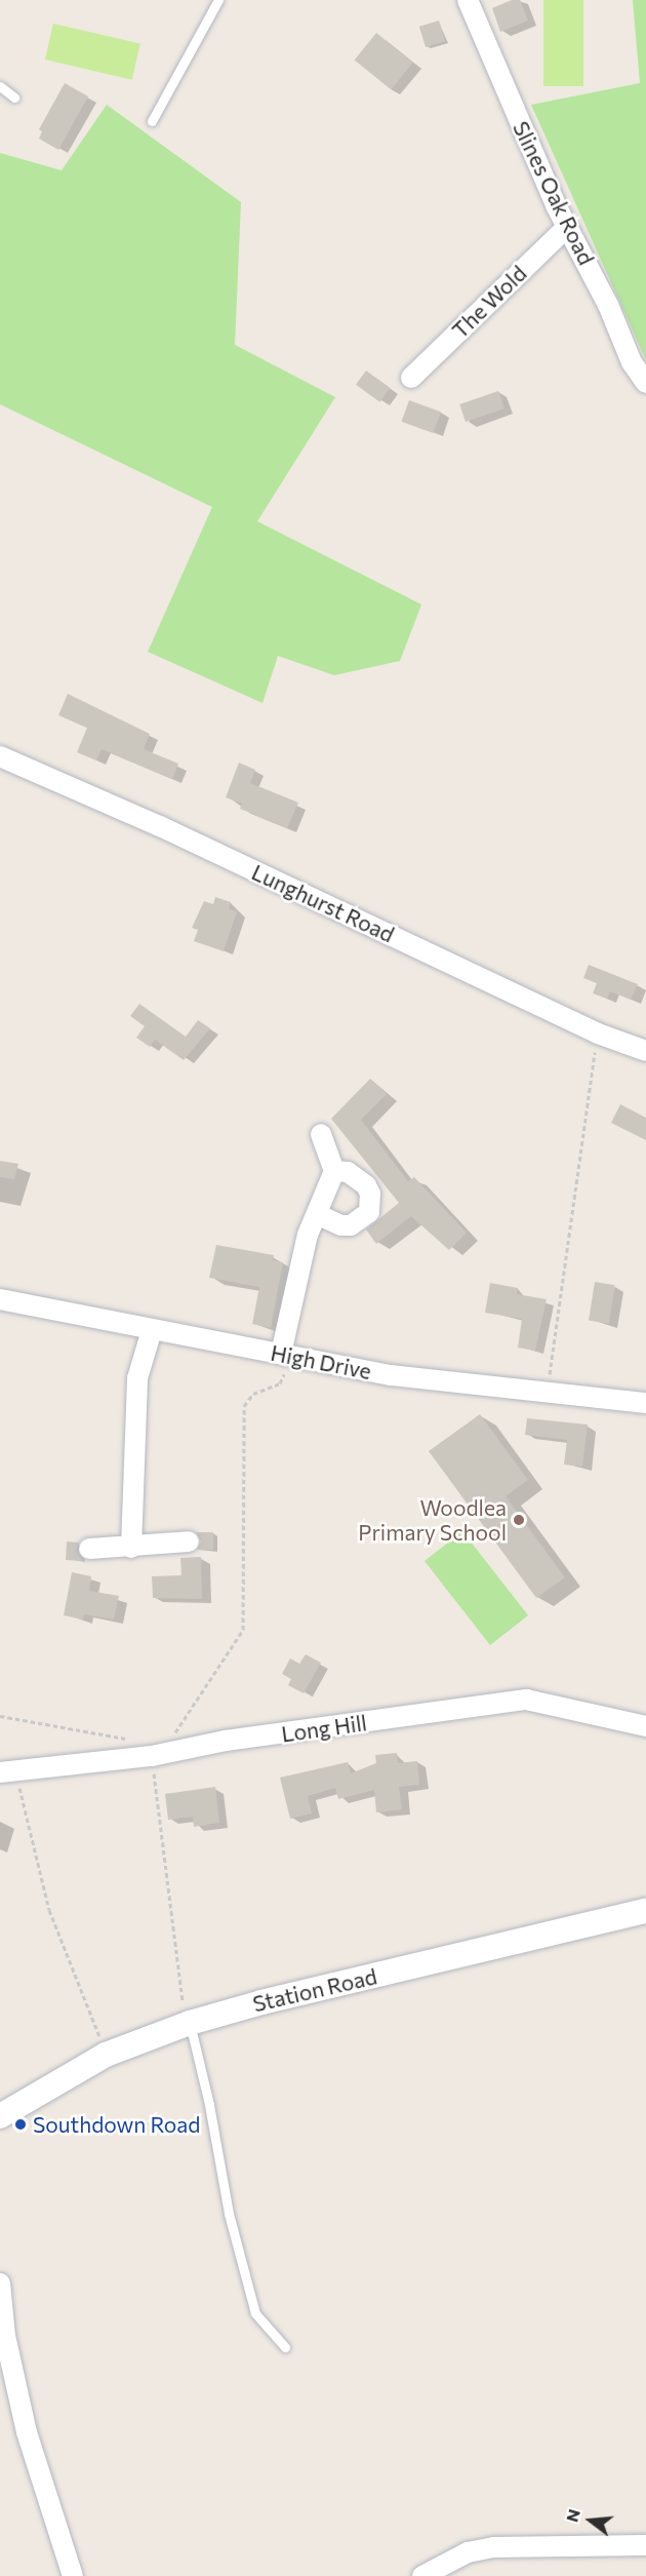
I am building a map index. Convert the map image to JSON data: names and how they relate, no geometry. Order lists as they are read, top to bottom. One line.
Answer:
{"streets":{"street":["Slines Oak Road","The Wold","Lunghurst Road","High Drive","Long Hill","Station Road"]},"crossings":[["Slines Oak Road","The Wold"]],"places":["Woodlea Primary School","Southdown Road"],"north":"left"}
